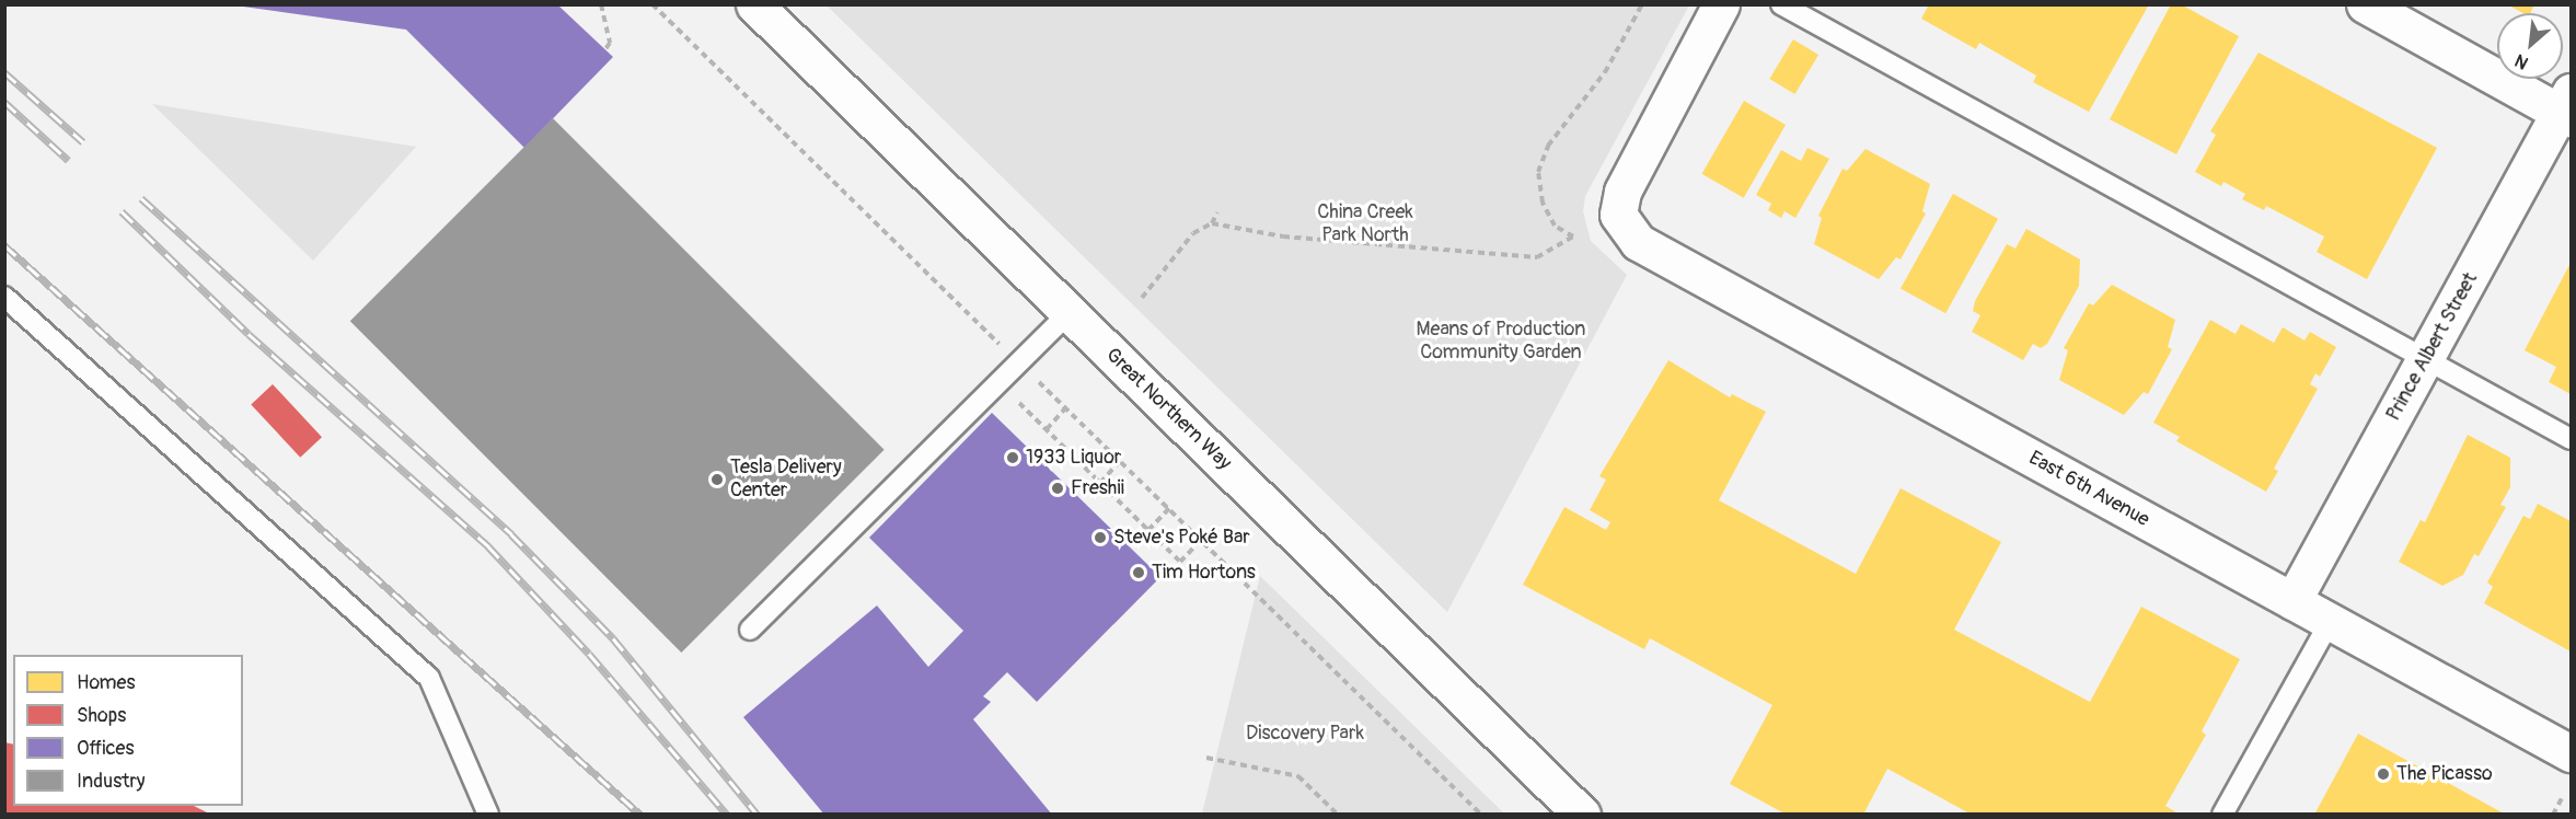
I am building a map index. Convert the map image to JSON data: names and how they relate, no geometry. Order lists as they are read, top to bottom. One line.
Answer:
{"streets":{"street":["Prince Albert Street","Great Northern Way","East 6th Avenue"]},"crossings":[["Prince Albert Street","East 6th Avenue"]],"parks":["China Creek Park North","Means of Production Community Garden","Discovery Park"],"places":["1933 Liquor","Tesla Delivery Center","Freshii","Steve's Poké Bar","Tim Hortons","The Picasso"],"legend":["Homes","Shops","Offices","Industry"],"north":"bottom left"}
